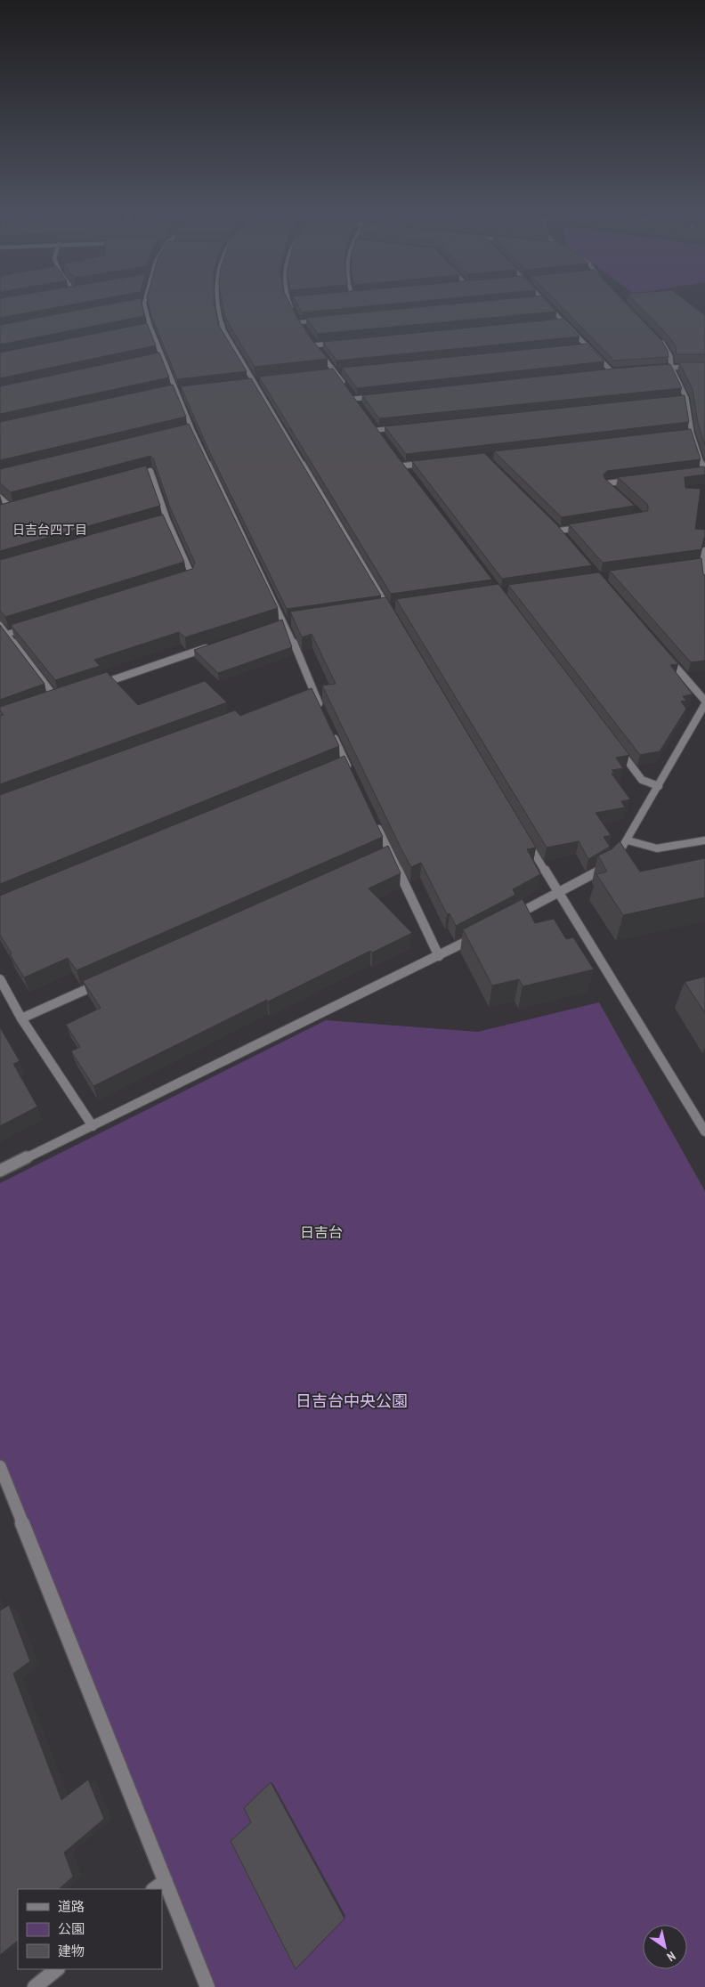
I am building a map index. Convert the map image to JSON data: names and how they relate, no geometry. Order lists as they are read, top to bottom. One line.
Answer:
{"districts":["日吉台四丁目","日吉台"],"parks":["日吉台中央公園"],"legend":["道路","公園","建物"],"north":"bottom right"}
